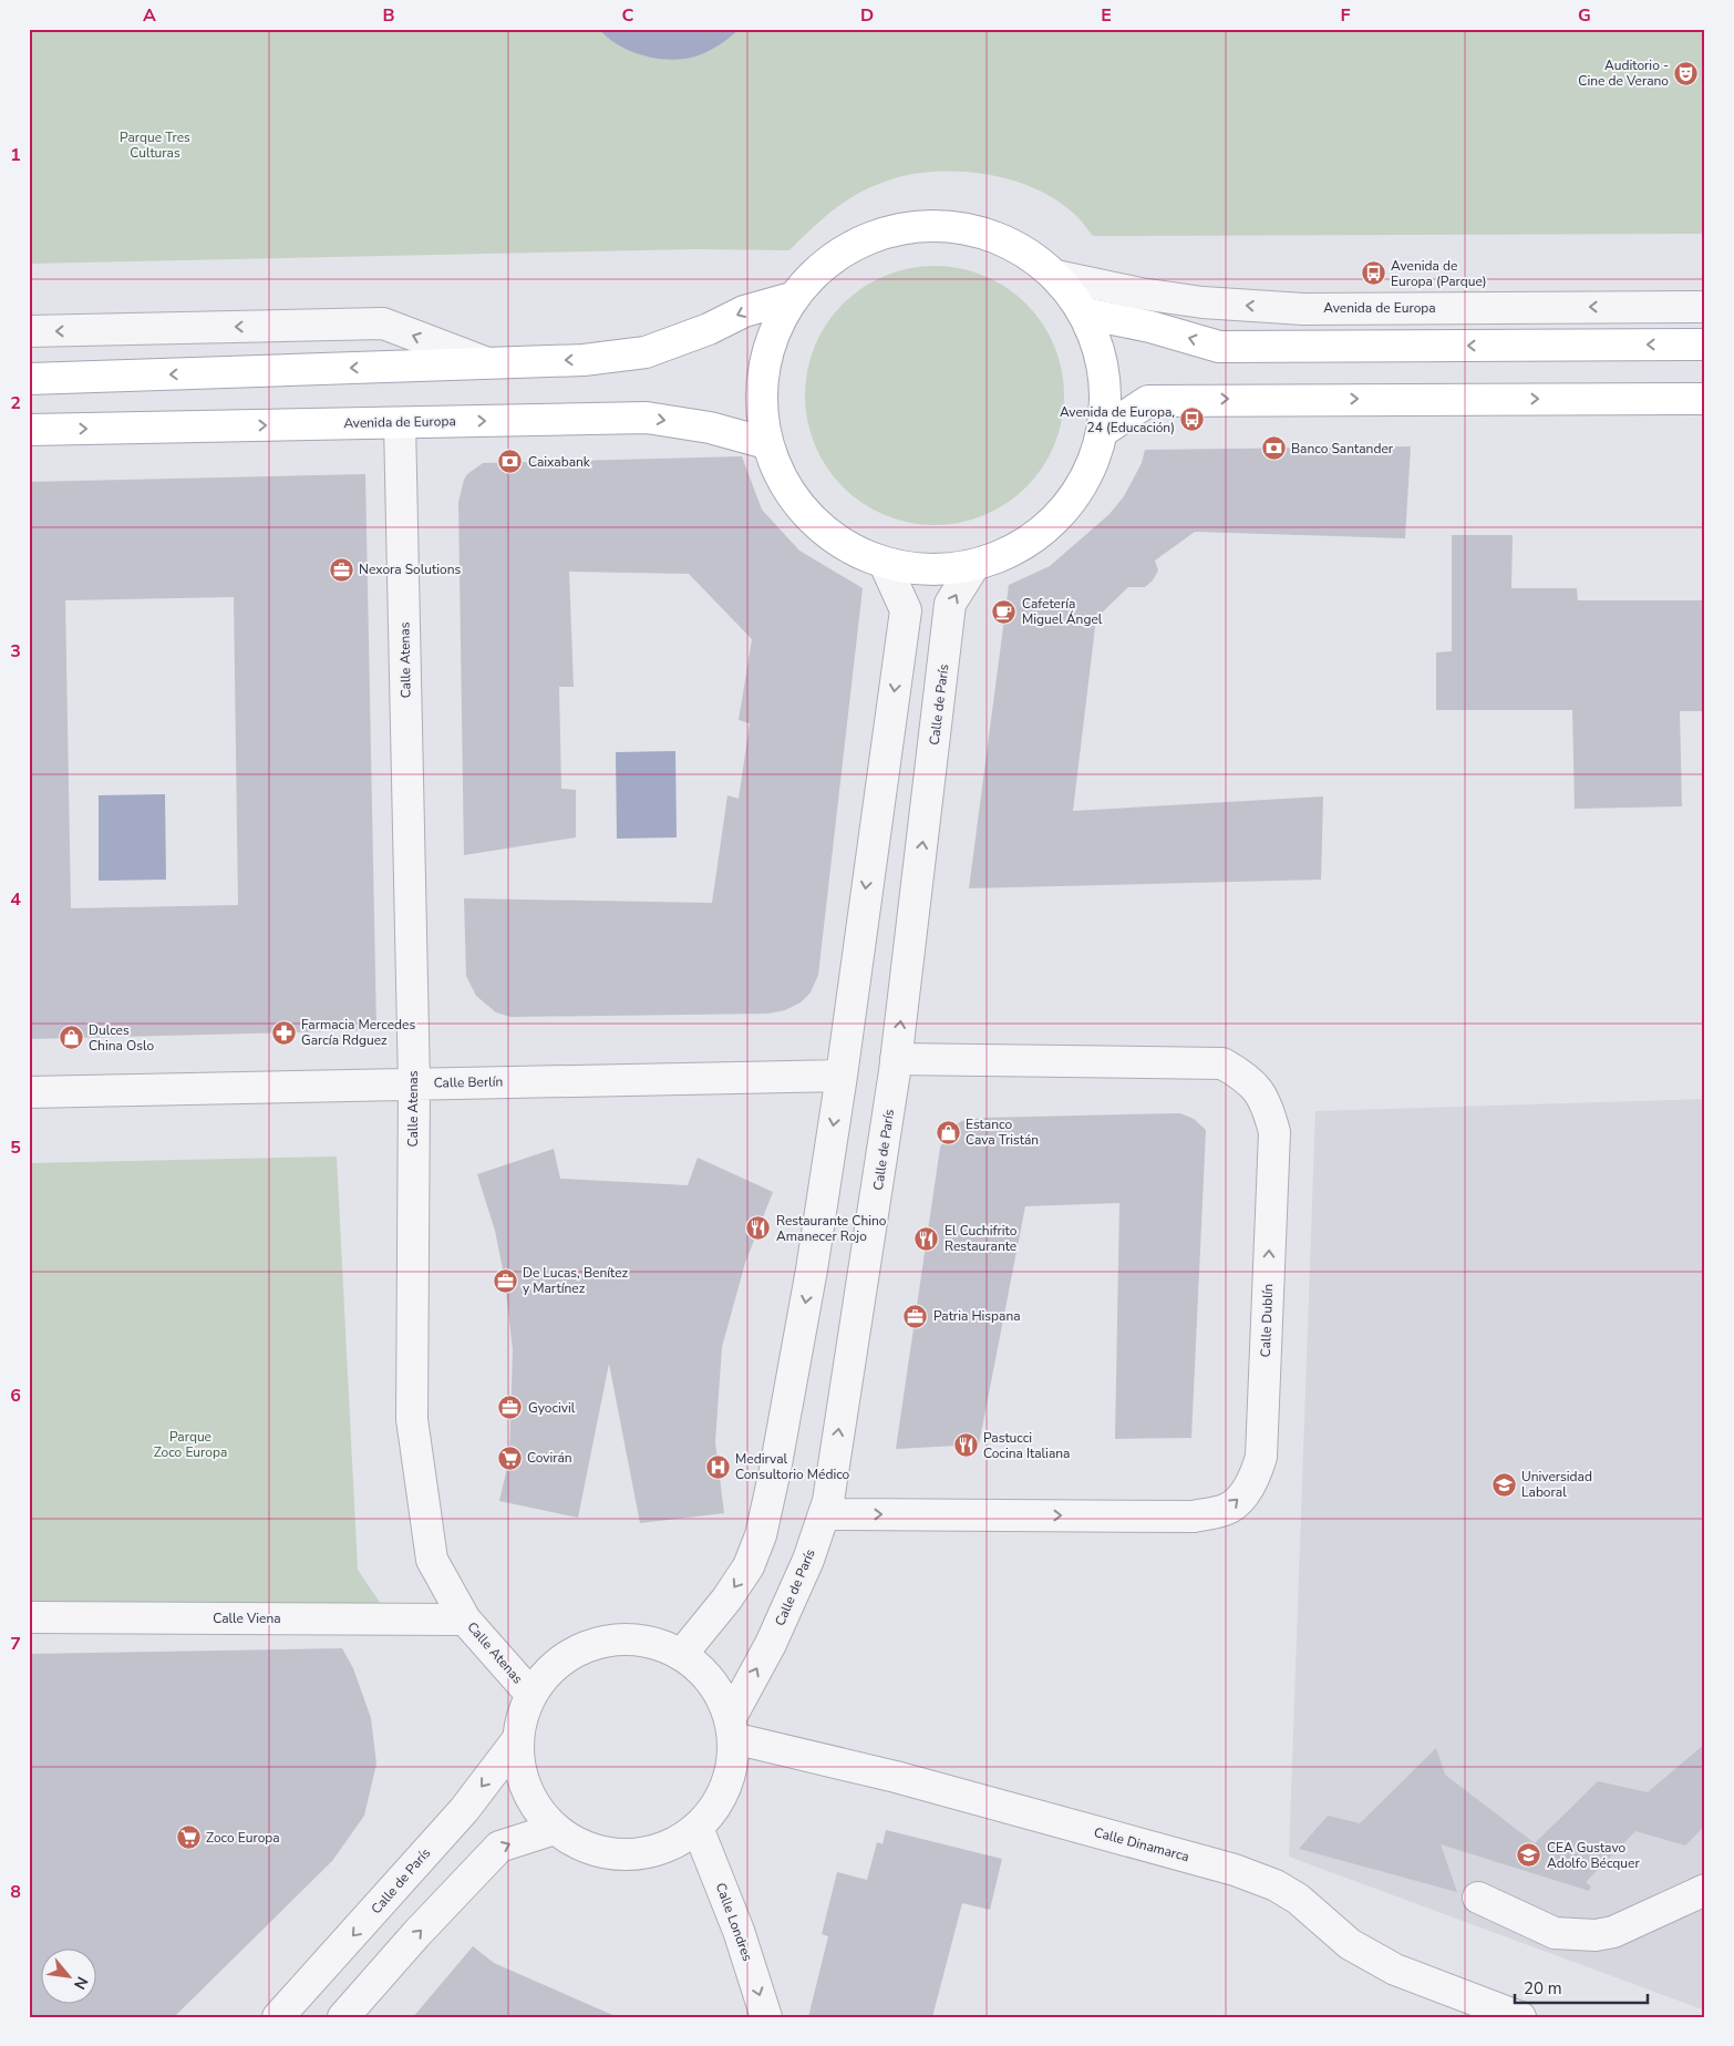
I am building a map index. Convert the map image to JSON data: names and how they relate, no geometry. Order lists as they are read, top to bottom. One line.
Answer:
{"streets":{"main road":["Avenida de Europa"],"street":["Calle Atenas","Calle de París","Calle Berlín","Calle Dublín","Calle Viena","Calle Dinamarca","Calle Londres"]},"crossings":[["Avenida de Europa","Calle Atenas"],["Avenida de Europa","Calle de París"],["Calle Atenas","Calle Berlín"],["Calle Atenas","Calle Viena"],["Calle de París","Calle Dublín"],["Calle de París","Calle Dinamarca"]],"one_way":["Calle Londres"],"parks":["Parque Tres Culturas","Parque Zoco Europa"],"places":{"theatre":["Auditorio - Cine de Verano"],"bus stop":["Avenida de Europa (Parque)","Avenida de Europa, 24 (Educación)"],"bank":["Banco Santander","Caixabank"],"office":["Nexora Solutions","De Lucas, Benítez y Martínez","Patria Hispana","Gyocivil"],"cafe":["Cafetería Miguel Ángel"],"pharmacy":["Farmacia Mercedes García Rdguez"],"shop":["Dulces China Oslo","Estanco Cava Tristán"],"restaurant":["Restaurante Chino Amanecer Rojo","El Cuchifrito Restaurante","Pastucci Cocina Italiana"],"supermarket":["Covirán","Zoco Europa"],"hospital":["Medirval Consultorio Médico"],"school or university":["Universidad Laboral","CEA Gustavo Adolfo Bécquer"]},"scale_bar":"20 m","north":"bottom right","grid":{"columns":["A","B","C","D","E","F","G"],"rows":["1","2","3","4","5","6","7","8"]}}
